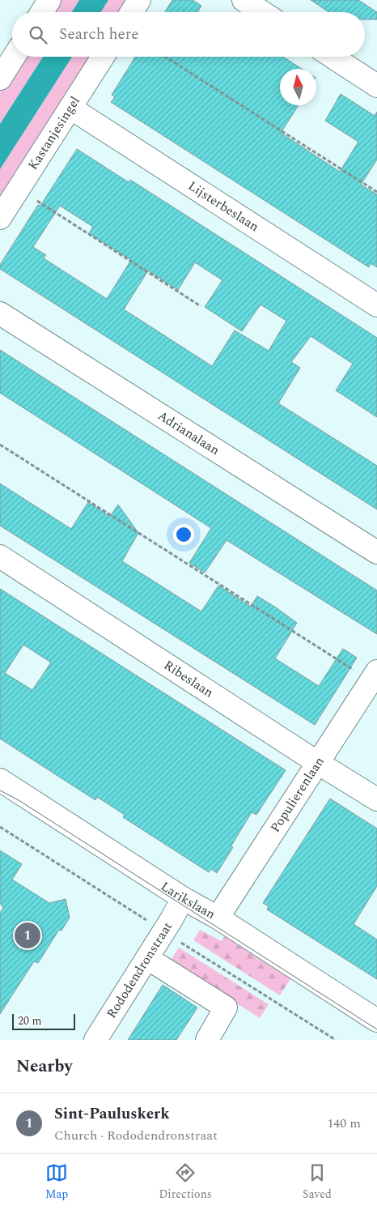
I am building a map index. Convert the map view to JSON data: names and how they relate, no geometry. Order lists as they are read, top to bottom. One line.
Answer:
{"streets":{"street":["Kastanjesingel","Lijsterbeslaan","Adrianalaan","Ribeslaan","Populierenlaan","Larikslaan","Rododendronstraat"]},"crossings":[["Kastanjesingel","Lijsterbeslaan"],["Ribeslaan","Populierenlaan"],["Populierenlaan","Larikslaan"],["Larikslaan","Rododendronstraat"]],"scale_bar":"20 m","north":"top","page":{"search":"Search here","pins":"1","scale":"20 m","heading":"Nearby","list":[{"mark":"1","name":"Sint-Pauluskerk","note":"Church · Rododendronstraat","value":"140 m"}],"nav":["Map","Directions","Saved"]}}
